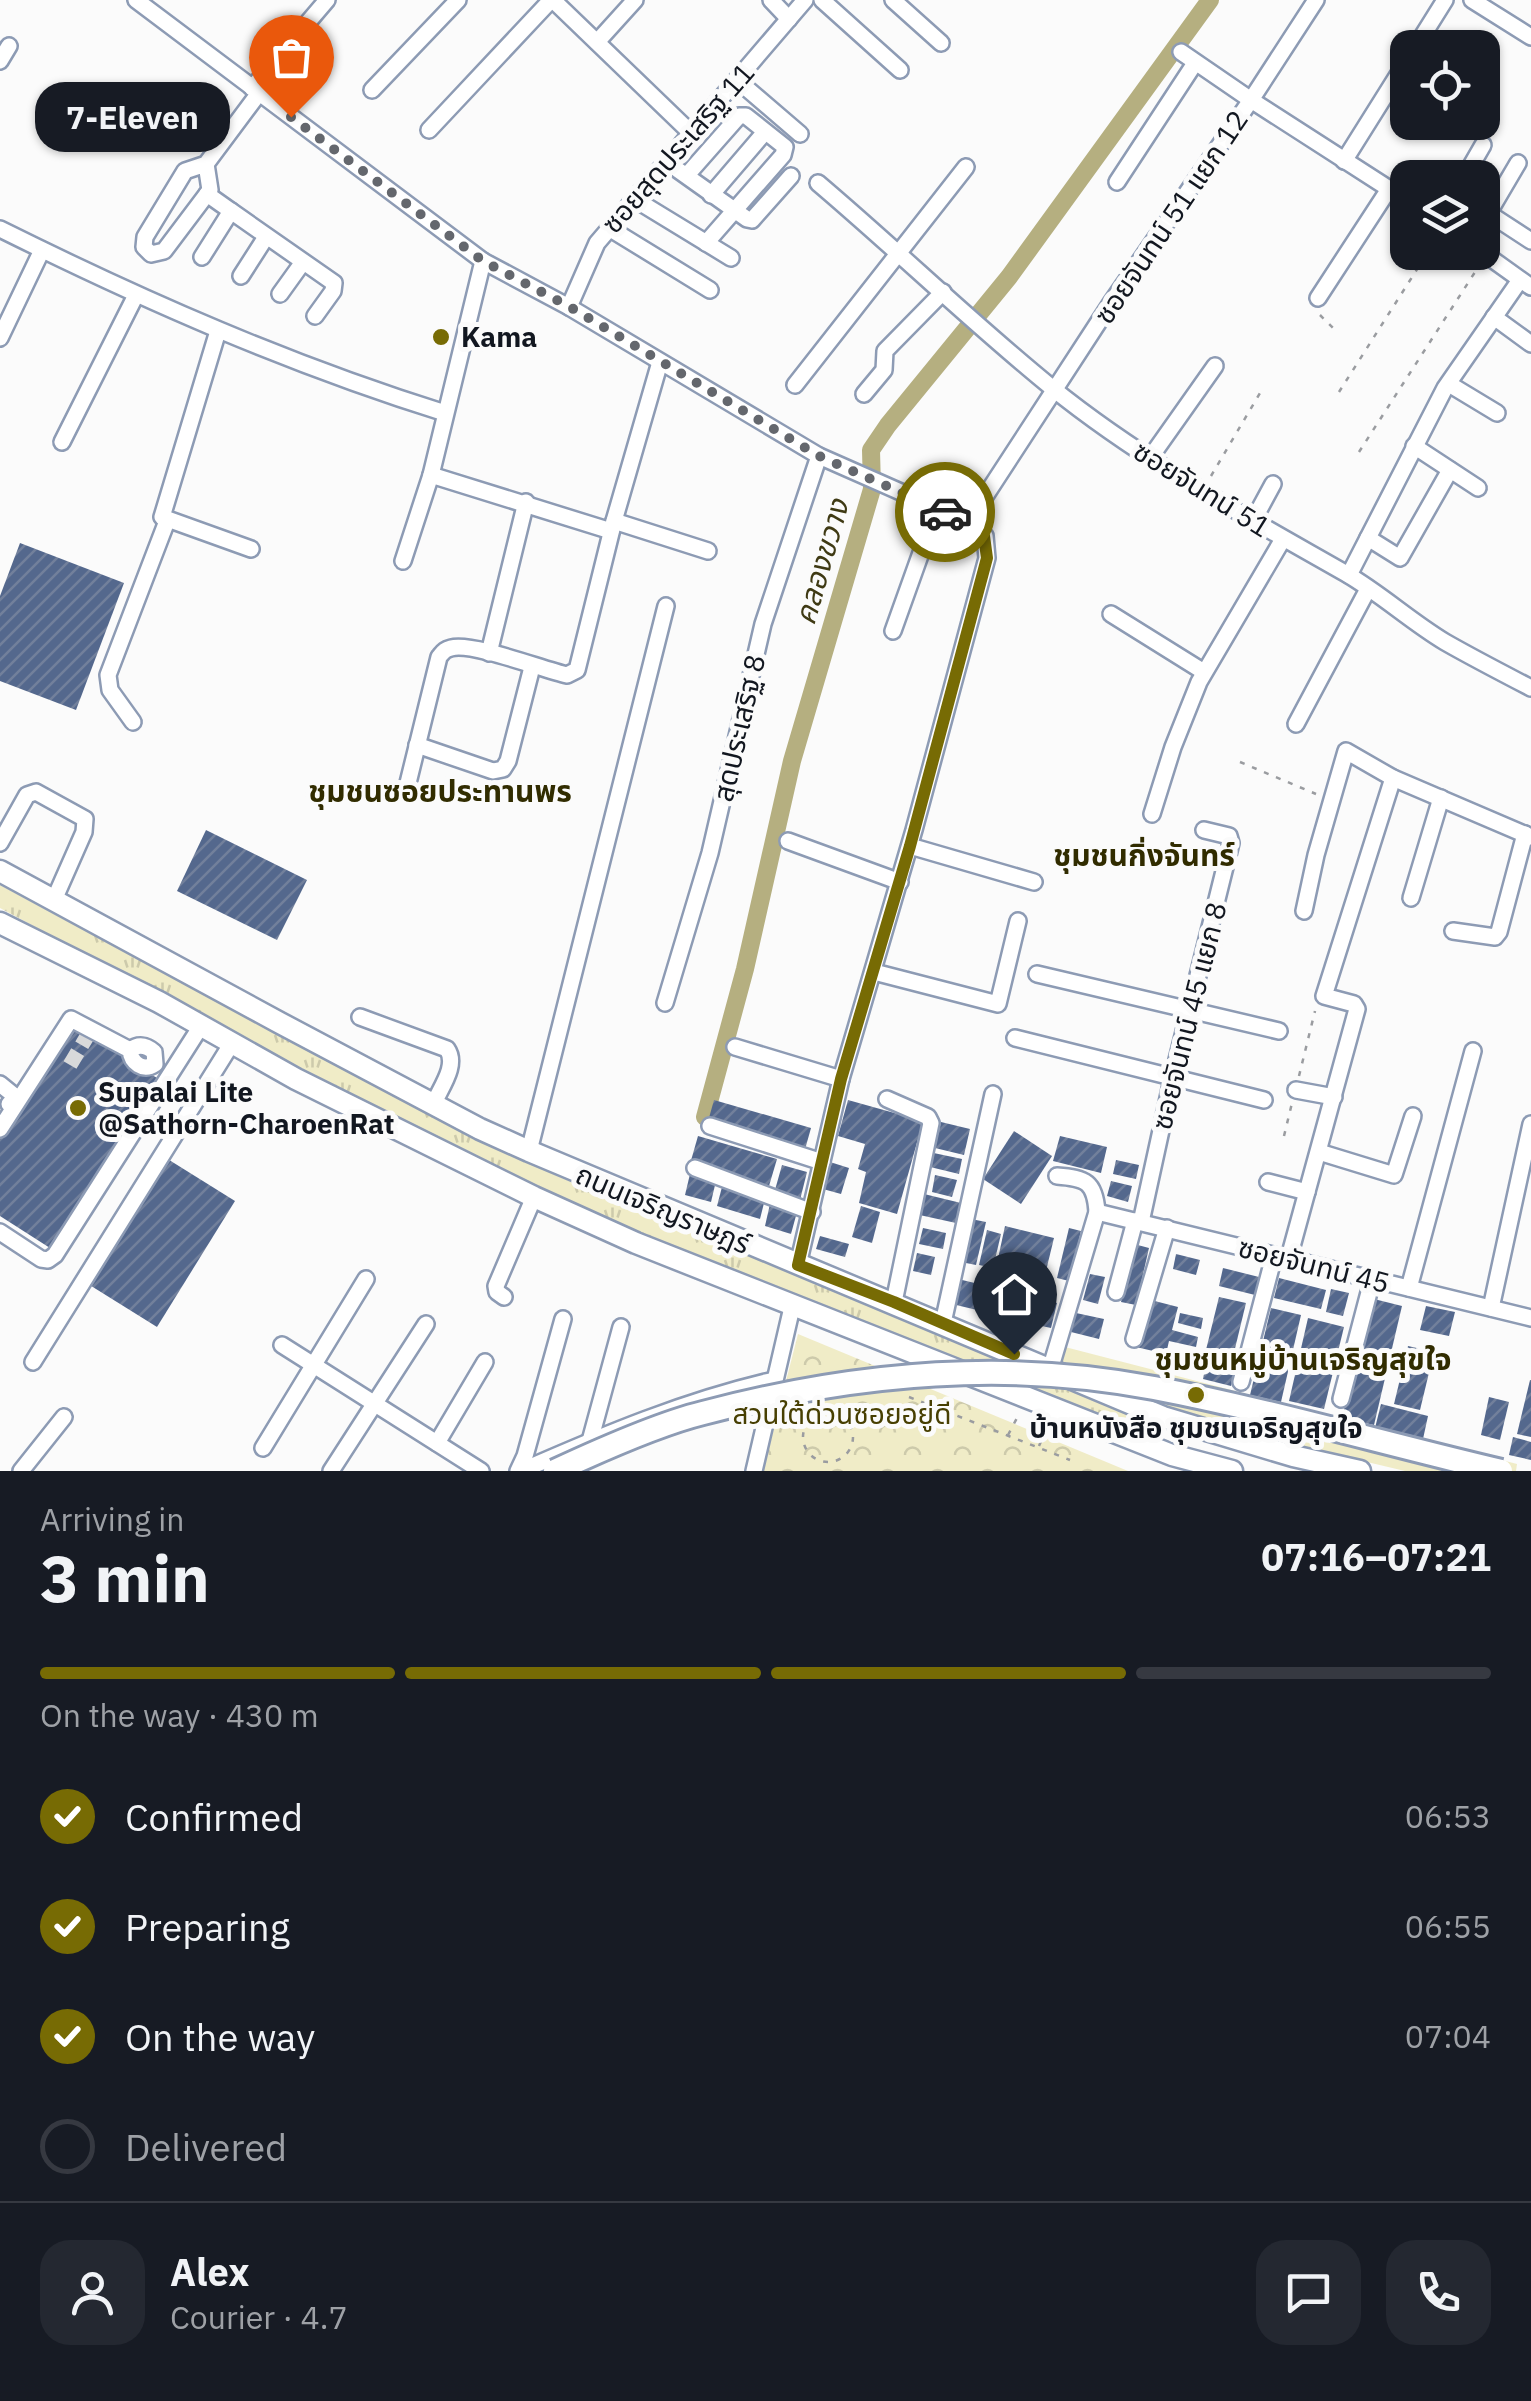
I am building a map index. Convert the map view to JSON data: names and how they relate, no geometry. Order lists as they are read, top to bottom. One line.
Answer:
{"streets":{"main road":["ถนนเจริญราษฎร์"],"street":["ซอยสุดประเสริฐ 11","ซอยจันทน์ 51 แยก 12","ซอยจันทน์ 51","สุดประเสริฐ 8","ซอยจันทน์ 45 แยก 8","ซอยจันทน์ 45"]},"crossings":[["ซอยจันทน์ 51 แยก 12","ซอยจันทน์ 51"],["ซอยจันทน์ 45 แยก 8","ซอยจันทน์ 45"]],"districts":["ชุมชนซอยประทานพร","ชุมชนกิ่งจันทร์","ชุมชนหมู่บ้านเจริญสุขใจ"],"water":["คลองขวาง"],"parks":["สวนใต้ด่วนซอยอยู่ดี"],"places":["7-Eleven","Kama","Supalai Lite @Sathorn-CharoenRat","บ้านหนังสือ ชุมชนเจริญสุขใจ"],"page":{"bubble":"7-Eleven","heading":["3 min","Arriving in","07:16–07:21"],"panel":["Alex","Courier · 4.7"],"bar":"On the way · 430 m","list":[["Confirmed","06:53"],["Preparing","06:55"],["On the way","07:04"],"Delivered"]}}
